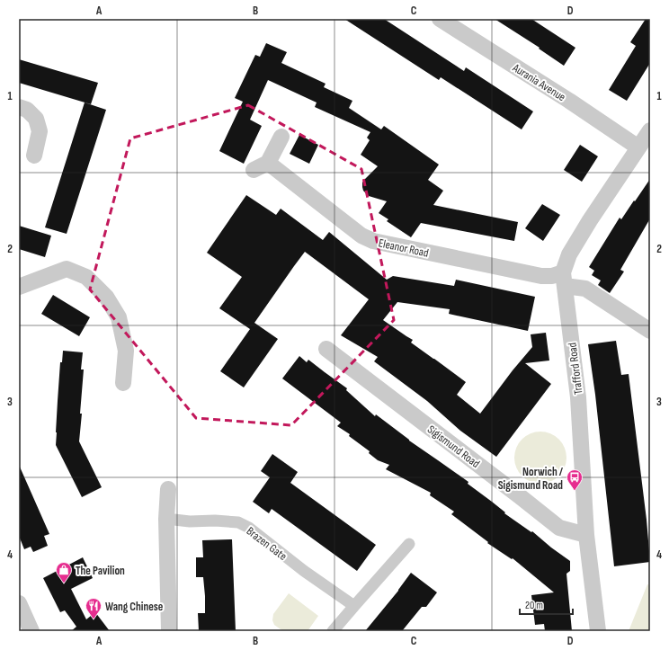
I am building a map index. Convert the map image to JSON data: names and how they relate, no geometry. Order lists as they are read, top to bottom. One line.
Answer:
{"streets":{"street":["Aurania Avenue","Eleanor Road","Trafford Road","Sigismund Road","Brazen Gate"]},"crossings":[["Aurania Avenue","Trafford Road"],["Eleanor Road","Trafford Road"],["Trafford Road","Sigismund Road"]],"places":{"bus stop":["Norwich / Sigismund Road"],"shop":["The Pavilion"],"restaurant":["Wang Chinese"]},"scale_bar":"20 m","grid":{"columns":["A","B","C","D"],"rows":["1","2","3","4"]}}
